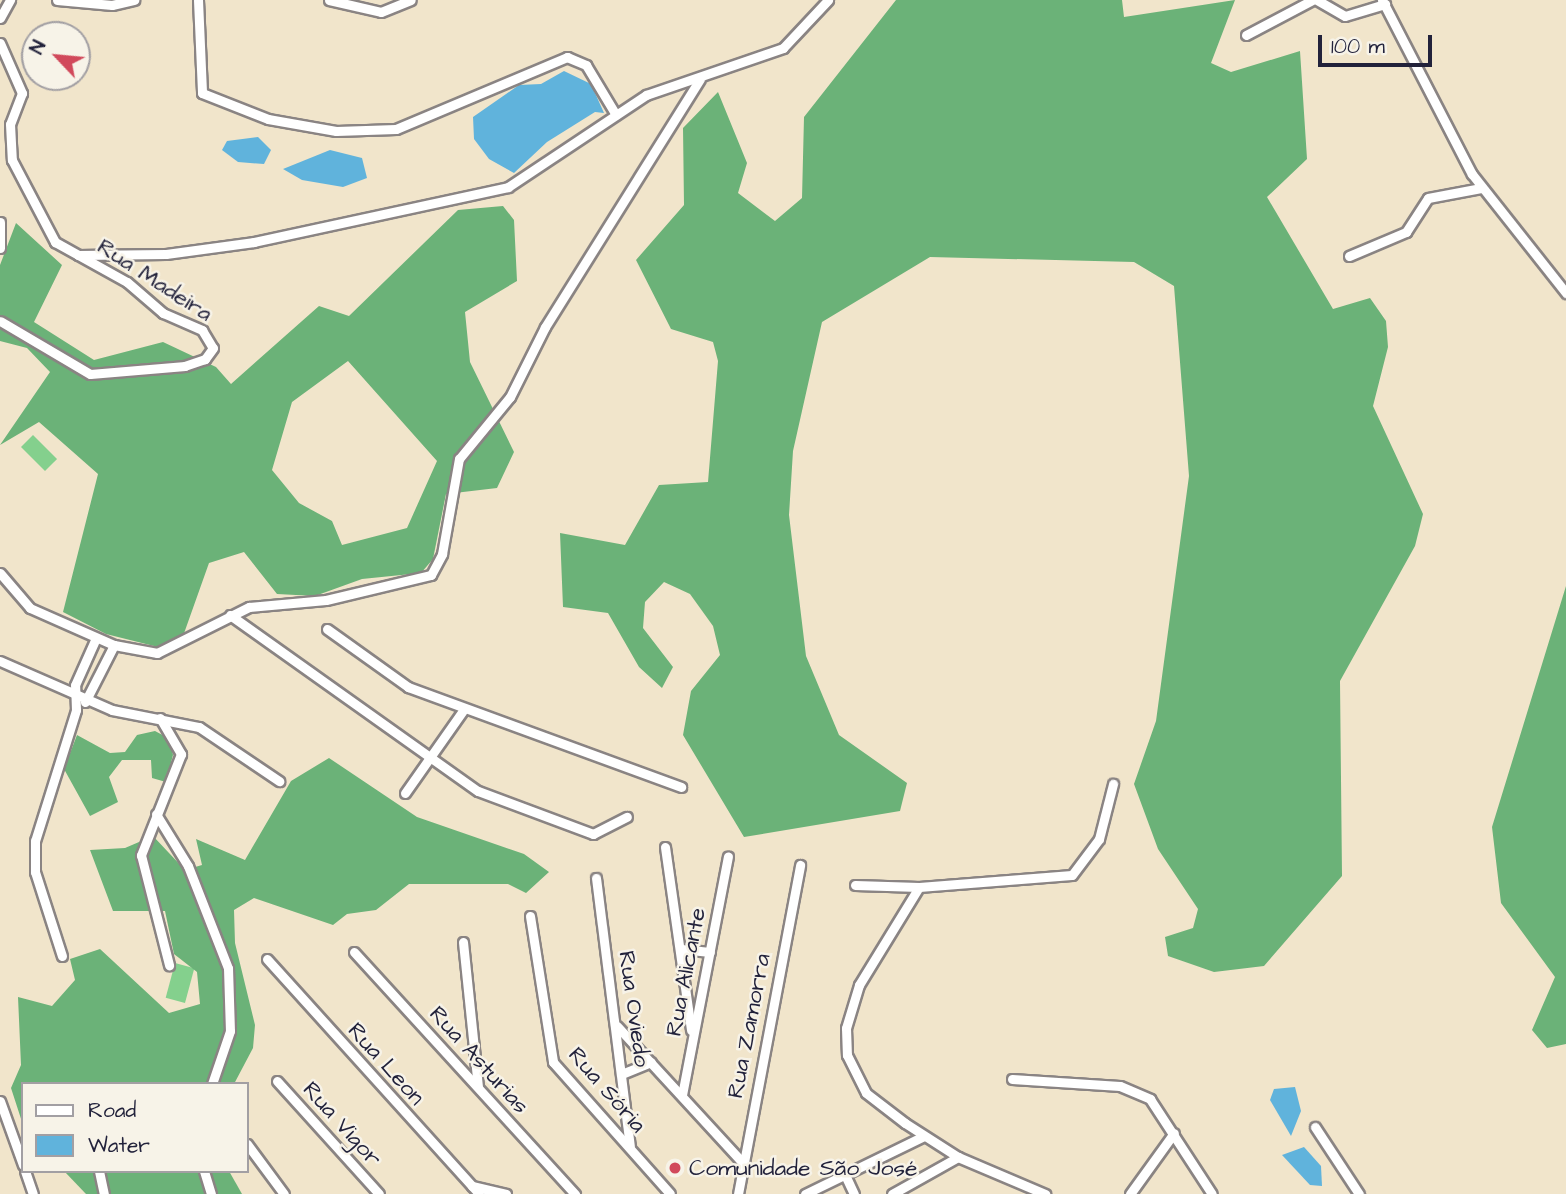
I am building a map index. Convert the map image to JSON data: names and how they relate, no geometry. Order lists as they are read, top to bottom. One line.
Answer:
{"streets":{"street":["Rua Madeira","Rua Alicante","Rua Oviedo","Rua Zamorra","Rua Asturias","Rua Leon","Rua Sória","Rua Vigor"]},"crossings":[["Rua Oviedo","Rua Sória"]],"places":["Comunidade São José"],"legend":["Road","Water"],"scale_bar":"100 m","north":"top left"}
